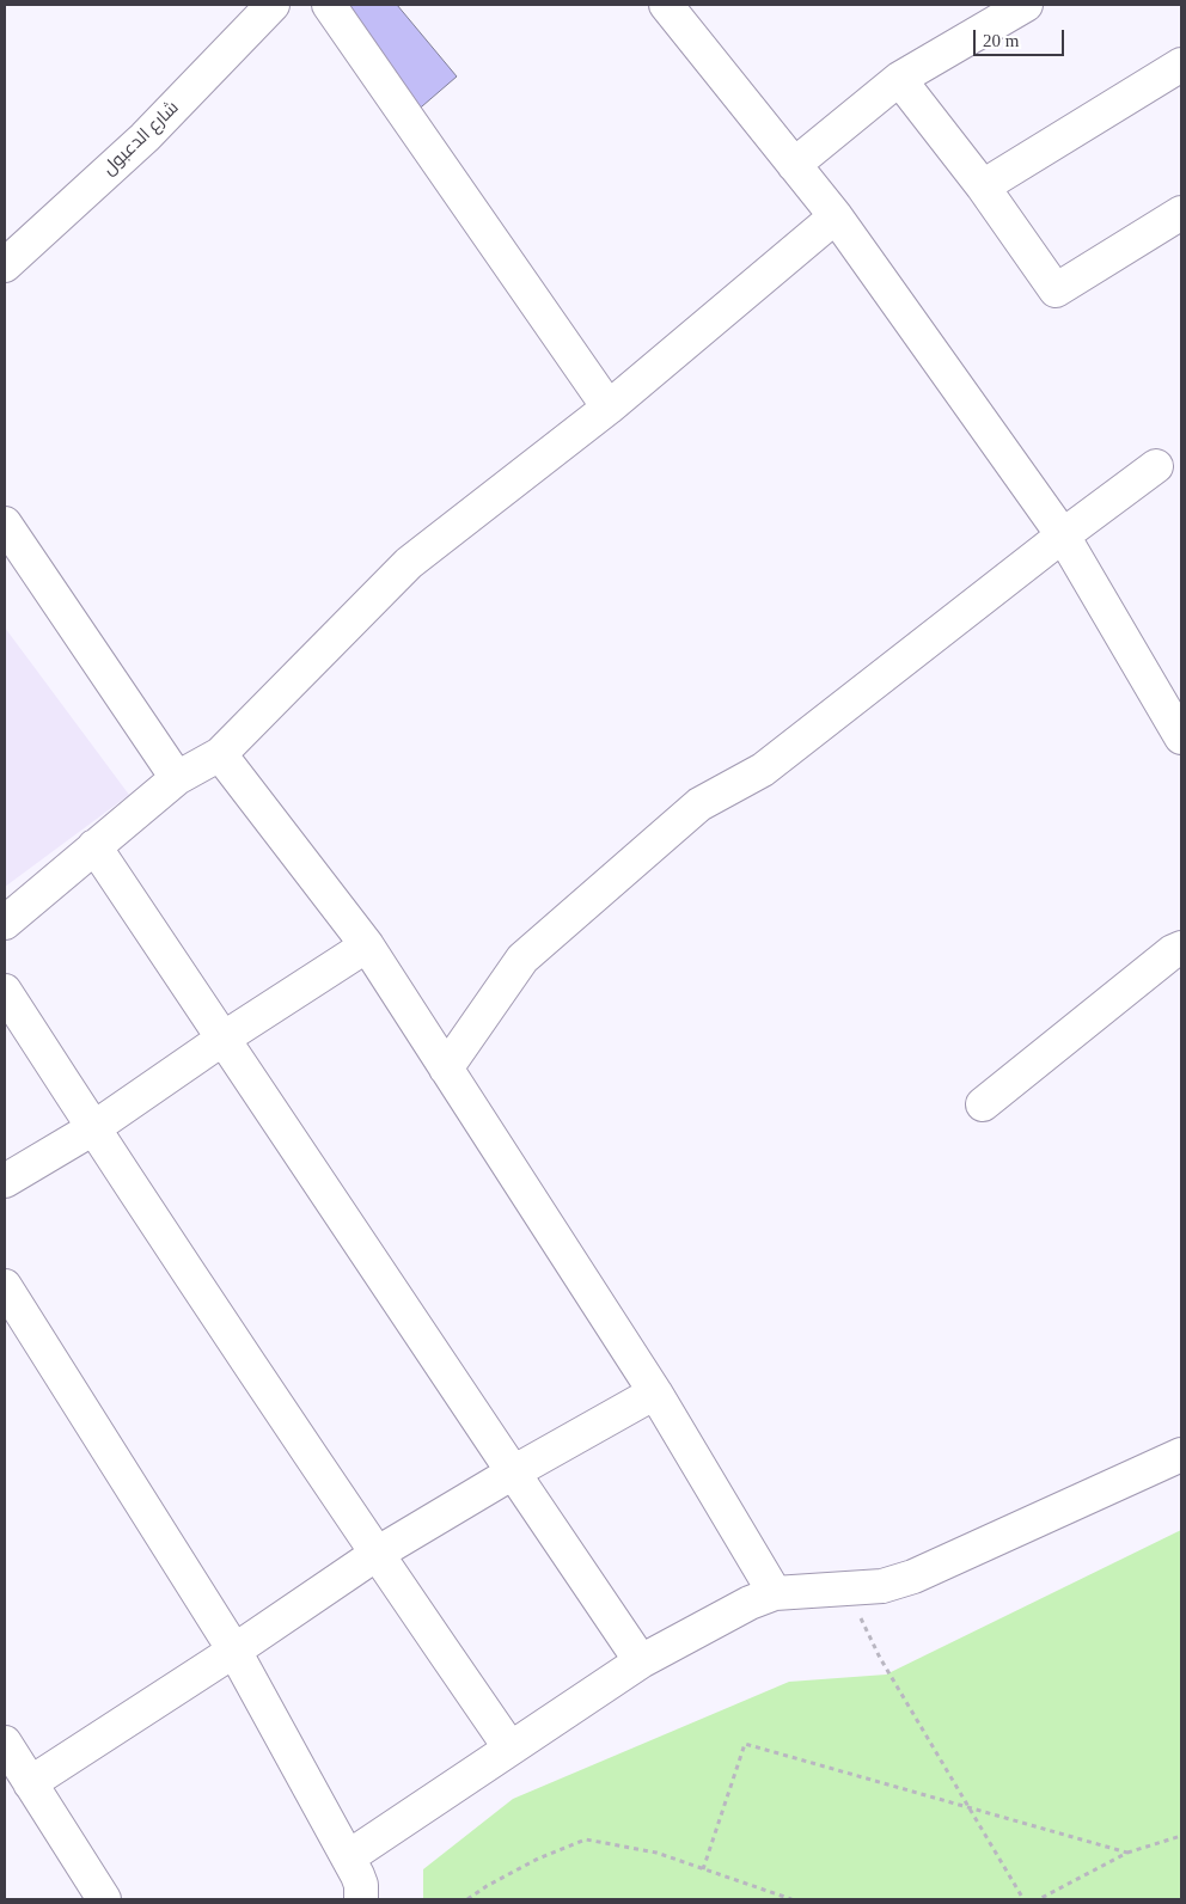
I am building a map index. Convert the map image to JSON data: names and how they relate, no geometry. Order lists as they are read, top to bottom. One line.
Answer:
{"streets":{"street":["شارع الدعبول"]},"scale_bar":"20 m"}
